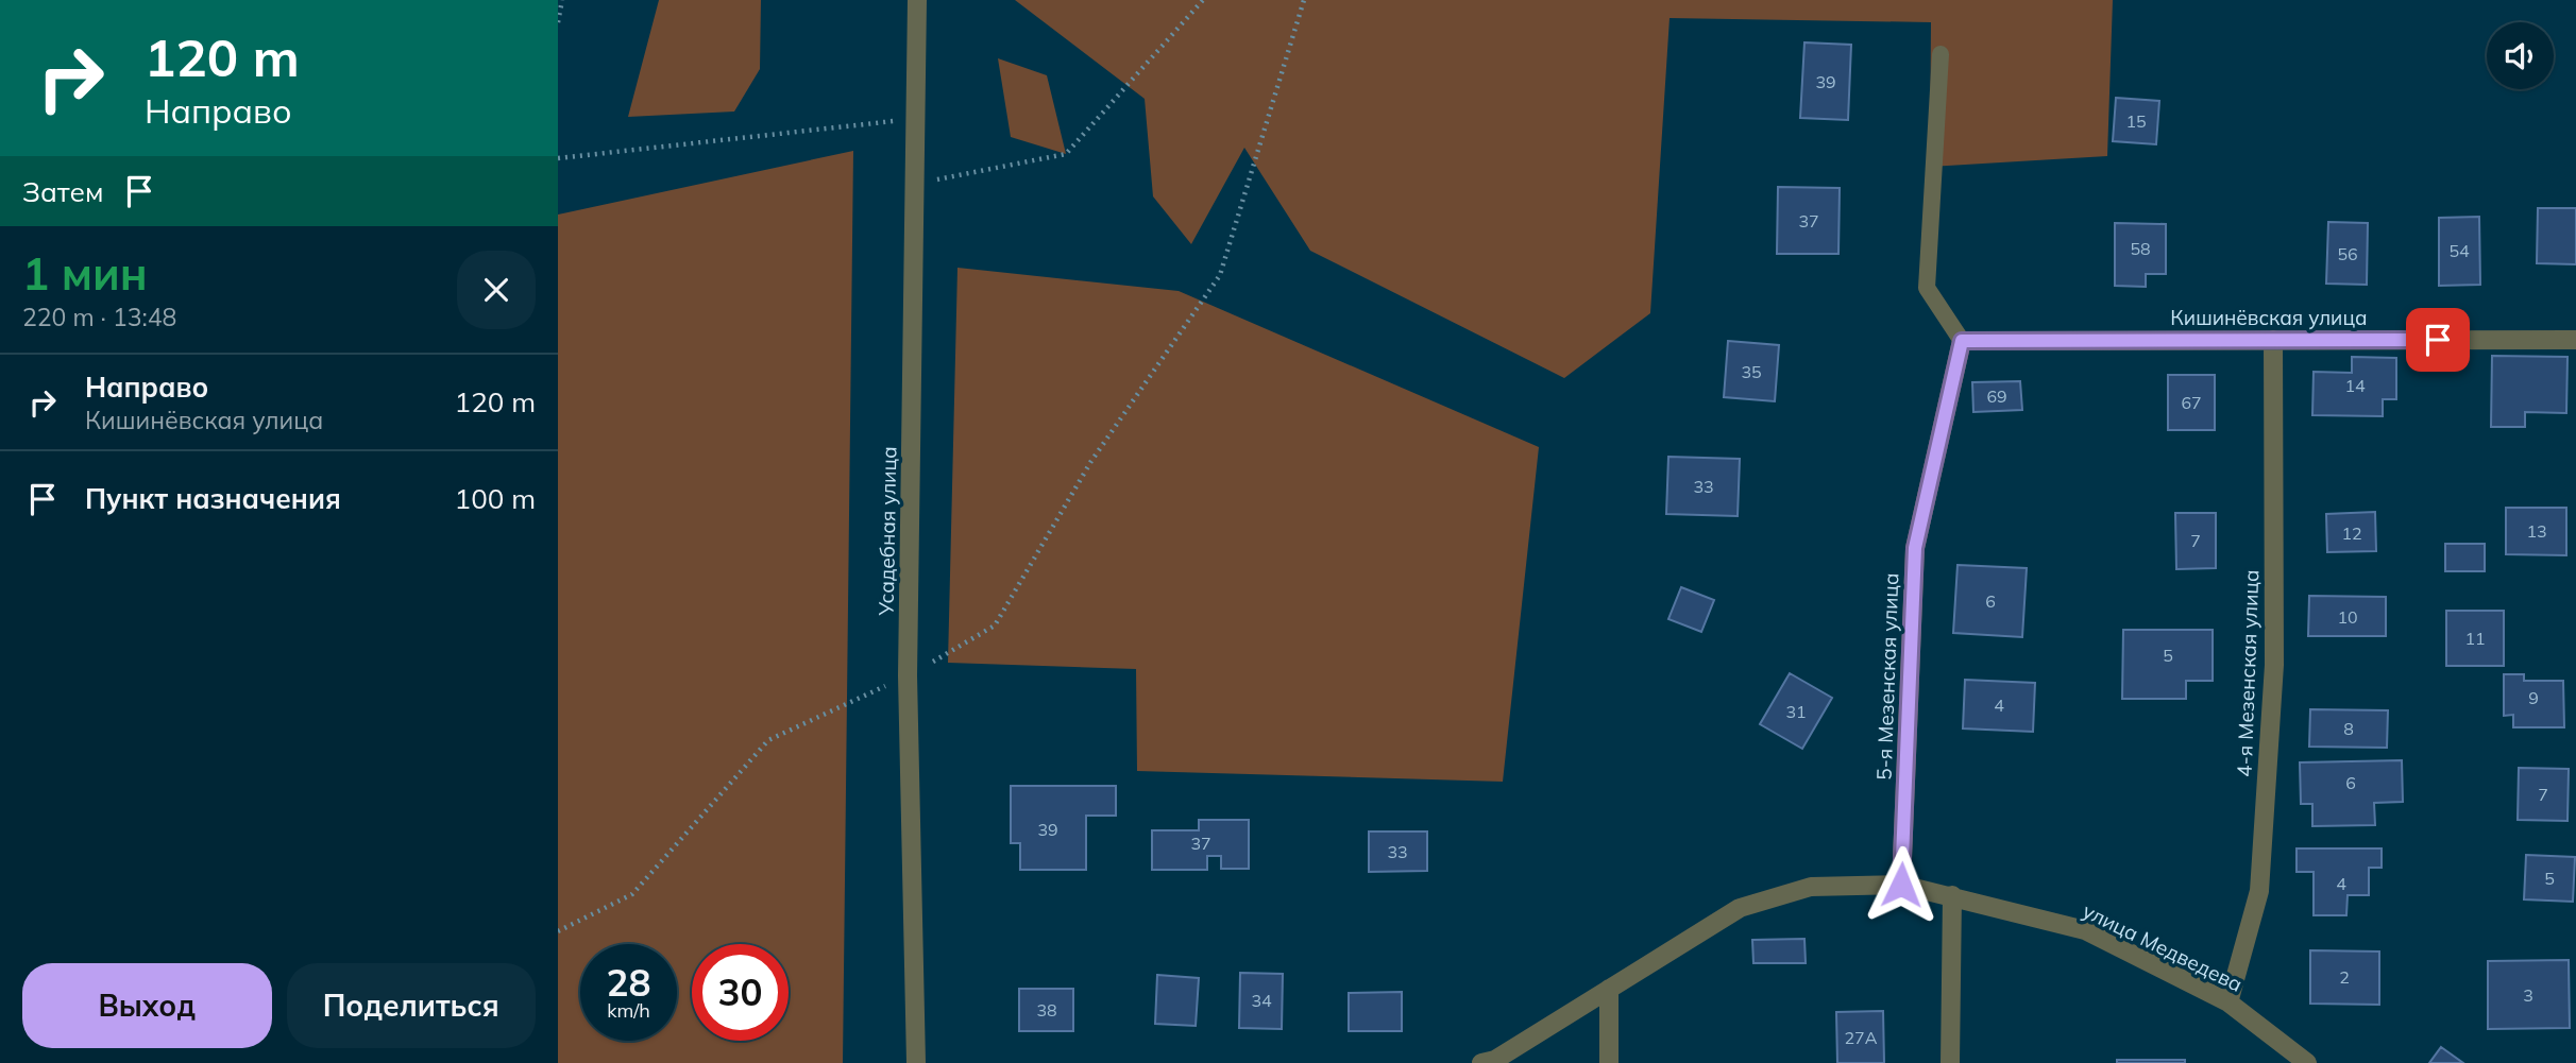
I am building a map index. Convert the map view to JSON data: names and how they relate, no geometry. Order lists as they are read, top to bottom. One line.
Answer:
{"streets":{"street":["Кишинёвская улица","Усадебная улица","4-я Мезенская улица","5-я Мезенская улица","улица Медведева"]},"crossings":[["Кишинёвская улица","4-я Мезенская улица"],["Кишинёвская улица","5-я Мезенская улица"],["4-я Мезенская улица","улица Медведева"],["5-я Мезенская улица","улица Медведева"]],"house_numbers":["39","15","37","58","54","56","35","14","69","67","33","13","12","7","6","10","11","5","9","4","31","8","6","7","39","37","33","5","4","2","3","34","38","27А"],"page":{"turn":["120 m","Направо"],"then":"Затем","heading":["1 мин","220 m · 13:48"],"list":[{"name":"Направо","note":"Кишинёвская улица","value":"120 m"},{"name":"Пункт назначения","value":"100 m"}],"speed":"28 km/h","limit":"30","buttons":["Выход","Поделиться"]}}
